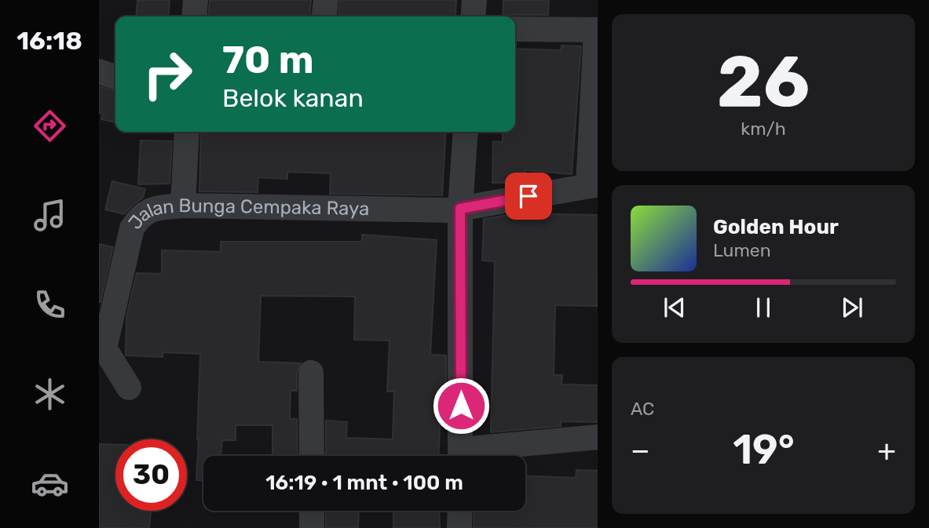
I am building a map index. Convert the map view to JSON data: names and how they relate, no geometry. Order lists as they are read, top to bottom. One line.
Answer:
{"streets":{"street":["Jalan Bunga Cempaka Raya"]},"page":{"tabs":"16:18","tile":[["26","km/h"],"AC"],"turn":["70 m","Belok kanan"],"song":["Golden Hour","Lumen"],"heat":["−","19°","+"],"limit":"30","trip":"16:19 · 1 mnt · 100 m"}}
